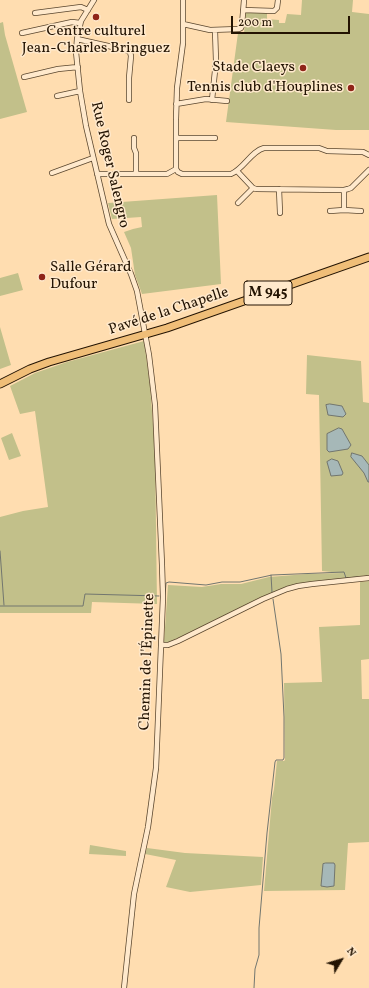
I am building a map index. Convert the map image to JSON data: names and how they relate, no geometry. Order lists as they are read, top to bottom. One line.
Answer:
{"streets":{"main road":["M 945","Pavé de la Chapelle"],"street":["Rue Roger Salengro","Chemin de l'Épinette"]},"crossings":[["Rue Roger Salengro","Pavé de la Chapelle"],["Rue Roger Salengro","Chemin de l'Épinette"],["Pavé de la Chapelle","Chemin de l'Épinette"]],"places":["Centre culturel Jean-Charles Bringuez","Stade Claeys","Tennis club d'Houplines","Salle Gérard Dufour"],"scale_bar":"200 m","north":"top right"}
